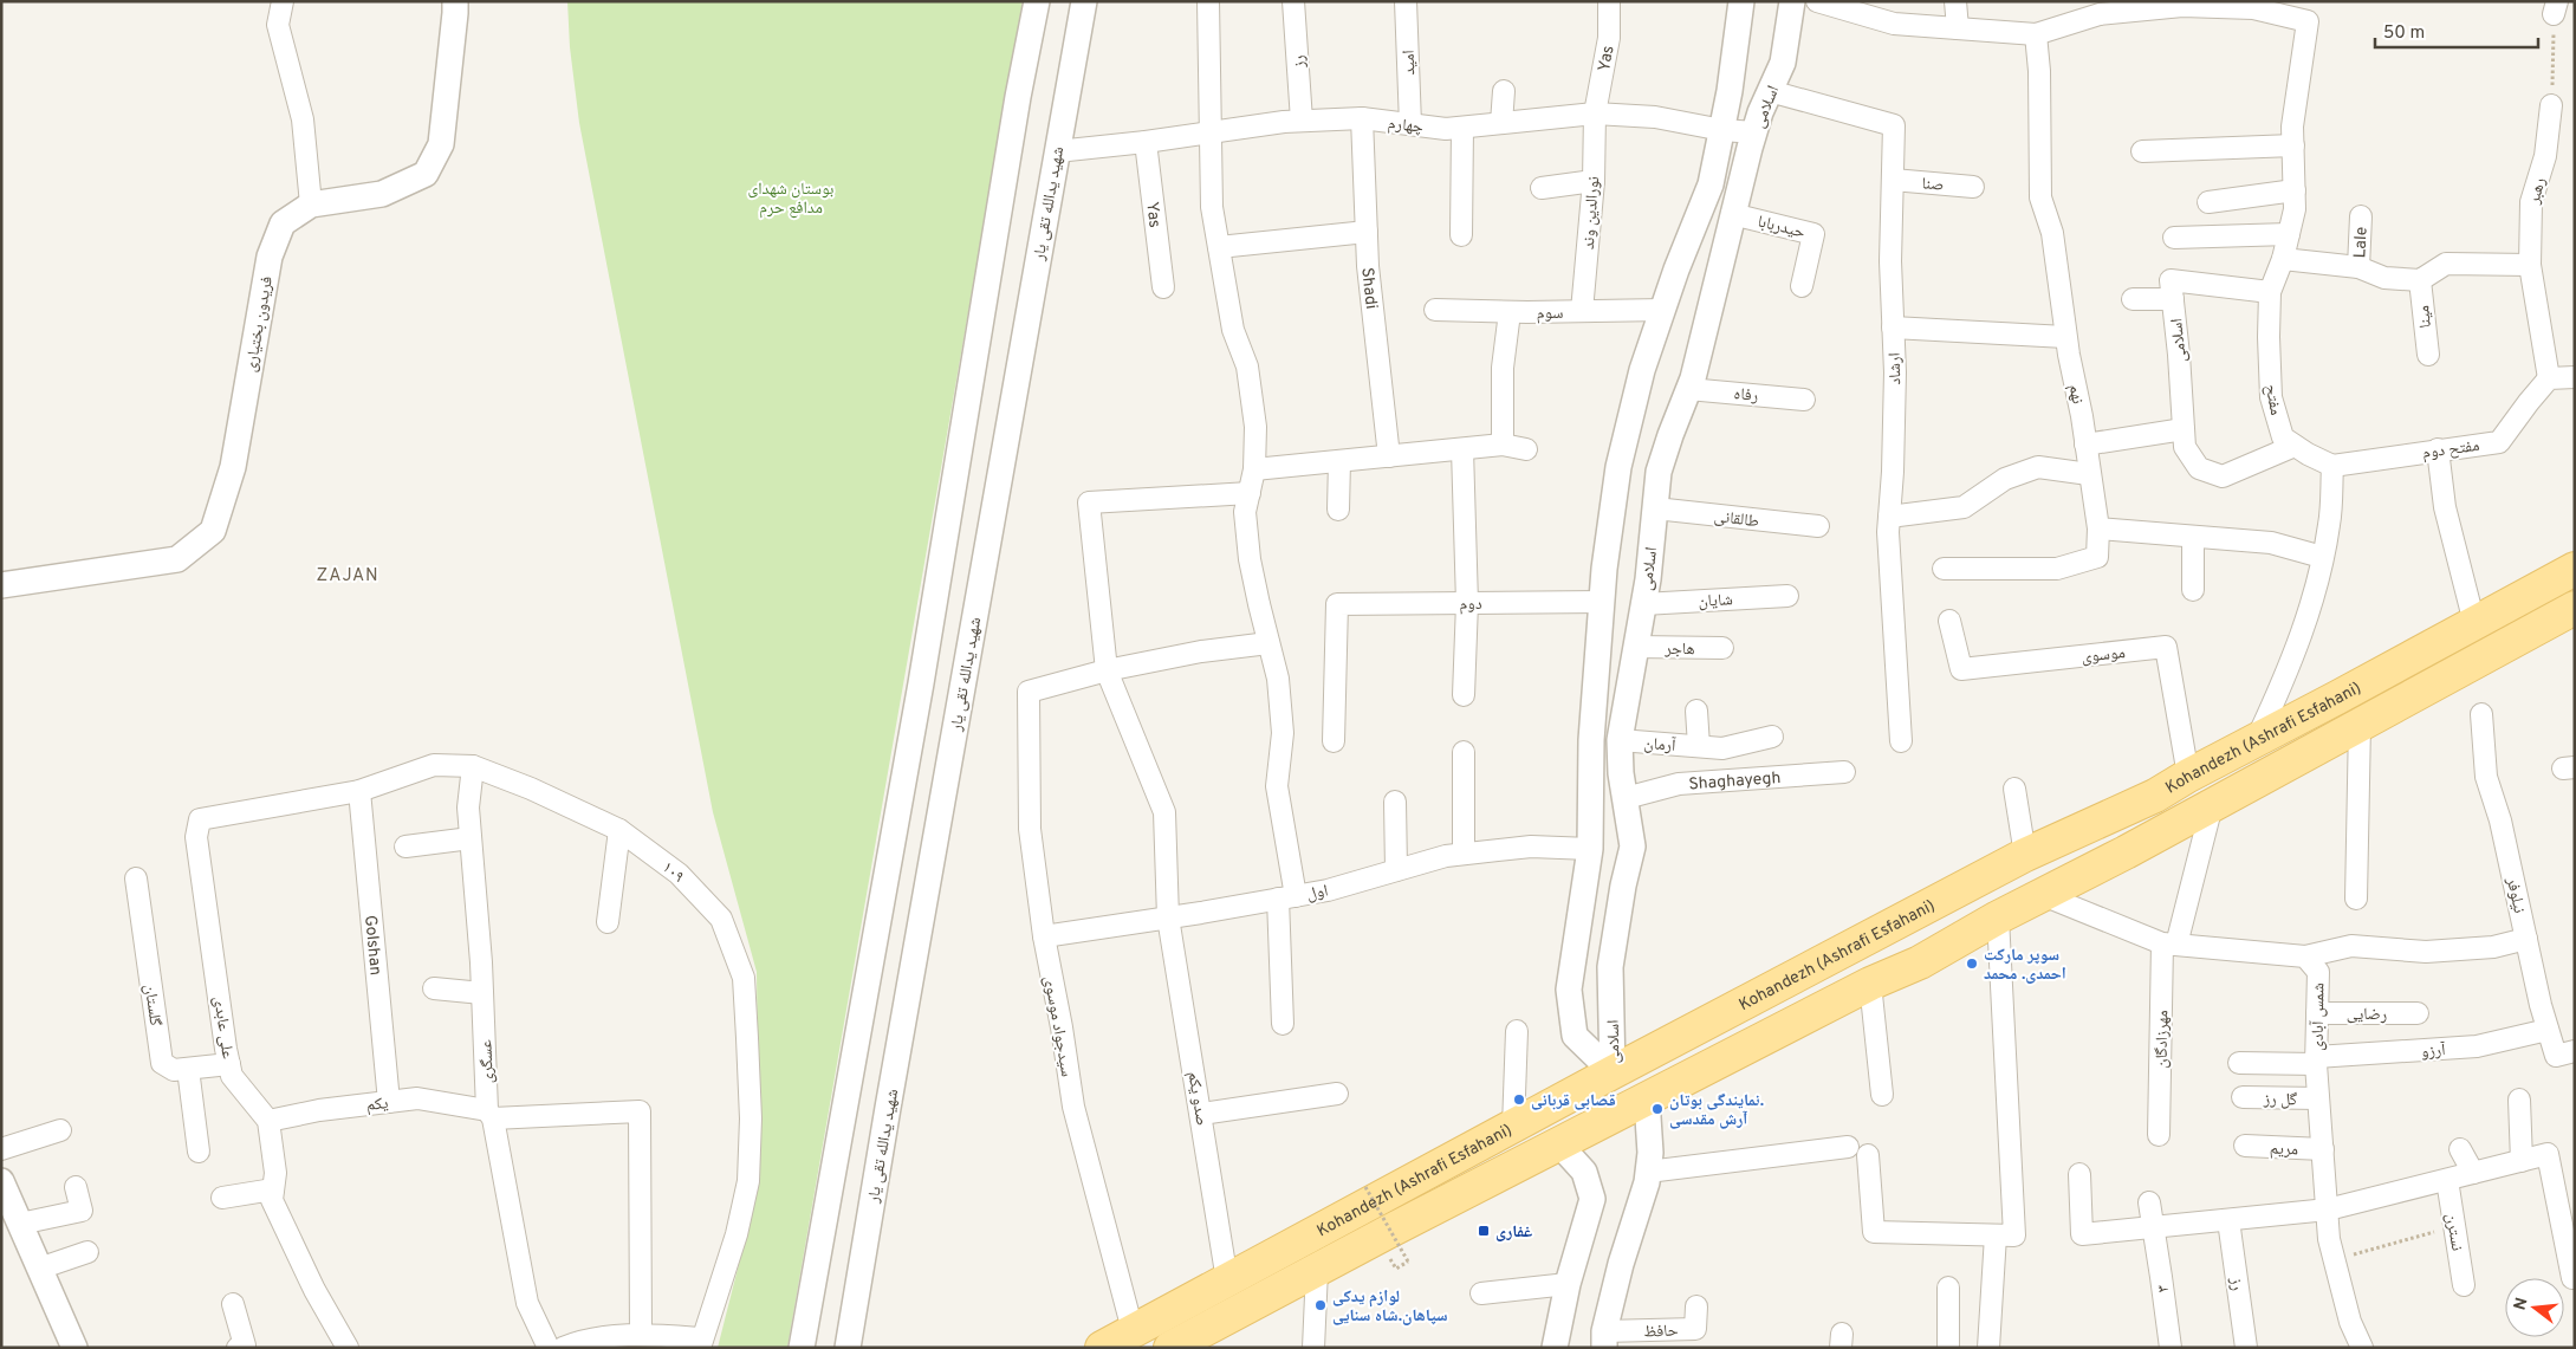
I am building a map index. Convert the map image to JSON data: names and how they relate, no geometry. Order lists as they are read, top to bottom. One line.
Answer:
{"streets":{"main road":["Kohandezh (Ashrafi Esfahani)"],"street":["Yas","رز","امید","اسلامی","چهارم","صنا","رهبر","شهید یدالله تقی یار","نورالدین وند","حیدربابا","Lale","Shadi","سوم","مینا","فریدون بختیاری","ارشاد","رفاه","نهم","مفتح","مفتح دوم","طالقانی","شایان","دوم","هاجر","موسوی","آرمان","Shaghayegh","۱۰۹","اول","نیلوفر","Golshan","گلستان","رضایی","شمس آبادی","سیدجواد موسوی","علی عابدی","مهرزادگان","آرزو","عسگری","صدو یکم","گل رز","یکم","مریم","نسترن","۳","حافظ"]},"crossings":[["Yas","چهارم"],["Yas","نورالدین وند"],["رز","چهارم"],["امید","چهارم"],["اسلامی","چهارم"],["اسلامی","حیدربابا"],["اسلامی","سوم"],["اسلامی","ارشاد"],["اسلامی","رفاه"],["اسلامی","مفتح"],["اسلامی","طالقانی"],["اسلامی","شایان"],["اسلامی","دوم"],["اسلامی","هاجر"],["اسلامی","Kohandezh (Ashrafi Esfahani)"],["اسلامی","آرمان"],["اسلامی","Shaghayegh"],["اسلامی","اول"],["چهارم","شهید یدالله تقی یار"],["چهارم","نورالدین وند"],["چهارم","Shadi"],["صنا","ارشاد"],["رهبر","مفتح دوم"],["نورالدین وند","سوم"],["نهم","مفتح"],["مفتح","مفتح دوم"],["موسوی","Kohandezh (Ashrafi Esfahani)"],["Kohandezh (Ashrafi Esfahani)","سیدجواد موسوی"],["Kohandezh (Ashrafi Esfahani)","صدو یکم"],["۱۰۹","Golshan"],["۱۰۹","علی عابدی"],["۱۰۹","عسگری"],["اول","سیدجواد موسوی"],["اول","صدو یکم"],["نیلوفر","آرزو"],["Golshan","یکم"],["گلستان","علی عابدی"],["رضایی","شمس آبادی"],["شمس آبادی","آرزو"],["شمس آبادی","گل رز"],["شمس آبادی","مریم"],["سیدجواد موسوی","صدو یکم"],["علی عابدی","یکم"],["عسگری","یکم"]],"districts":["ZAJAN"],"parks":["بوستان شهدای مدافع حرم"],"places":{"other":["سوپر مارکت احمدی. محمد","قصابی قربانی","نمایندگی بوتان. آرش مقدسی","لوازم یدکی سپاهان.شاه سنایی"],"transit":["غفاری"]},"scale_bar":"50 m","north":"left"}
